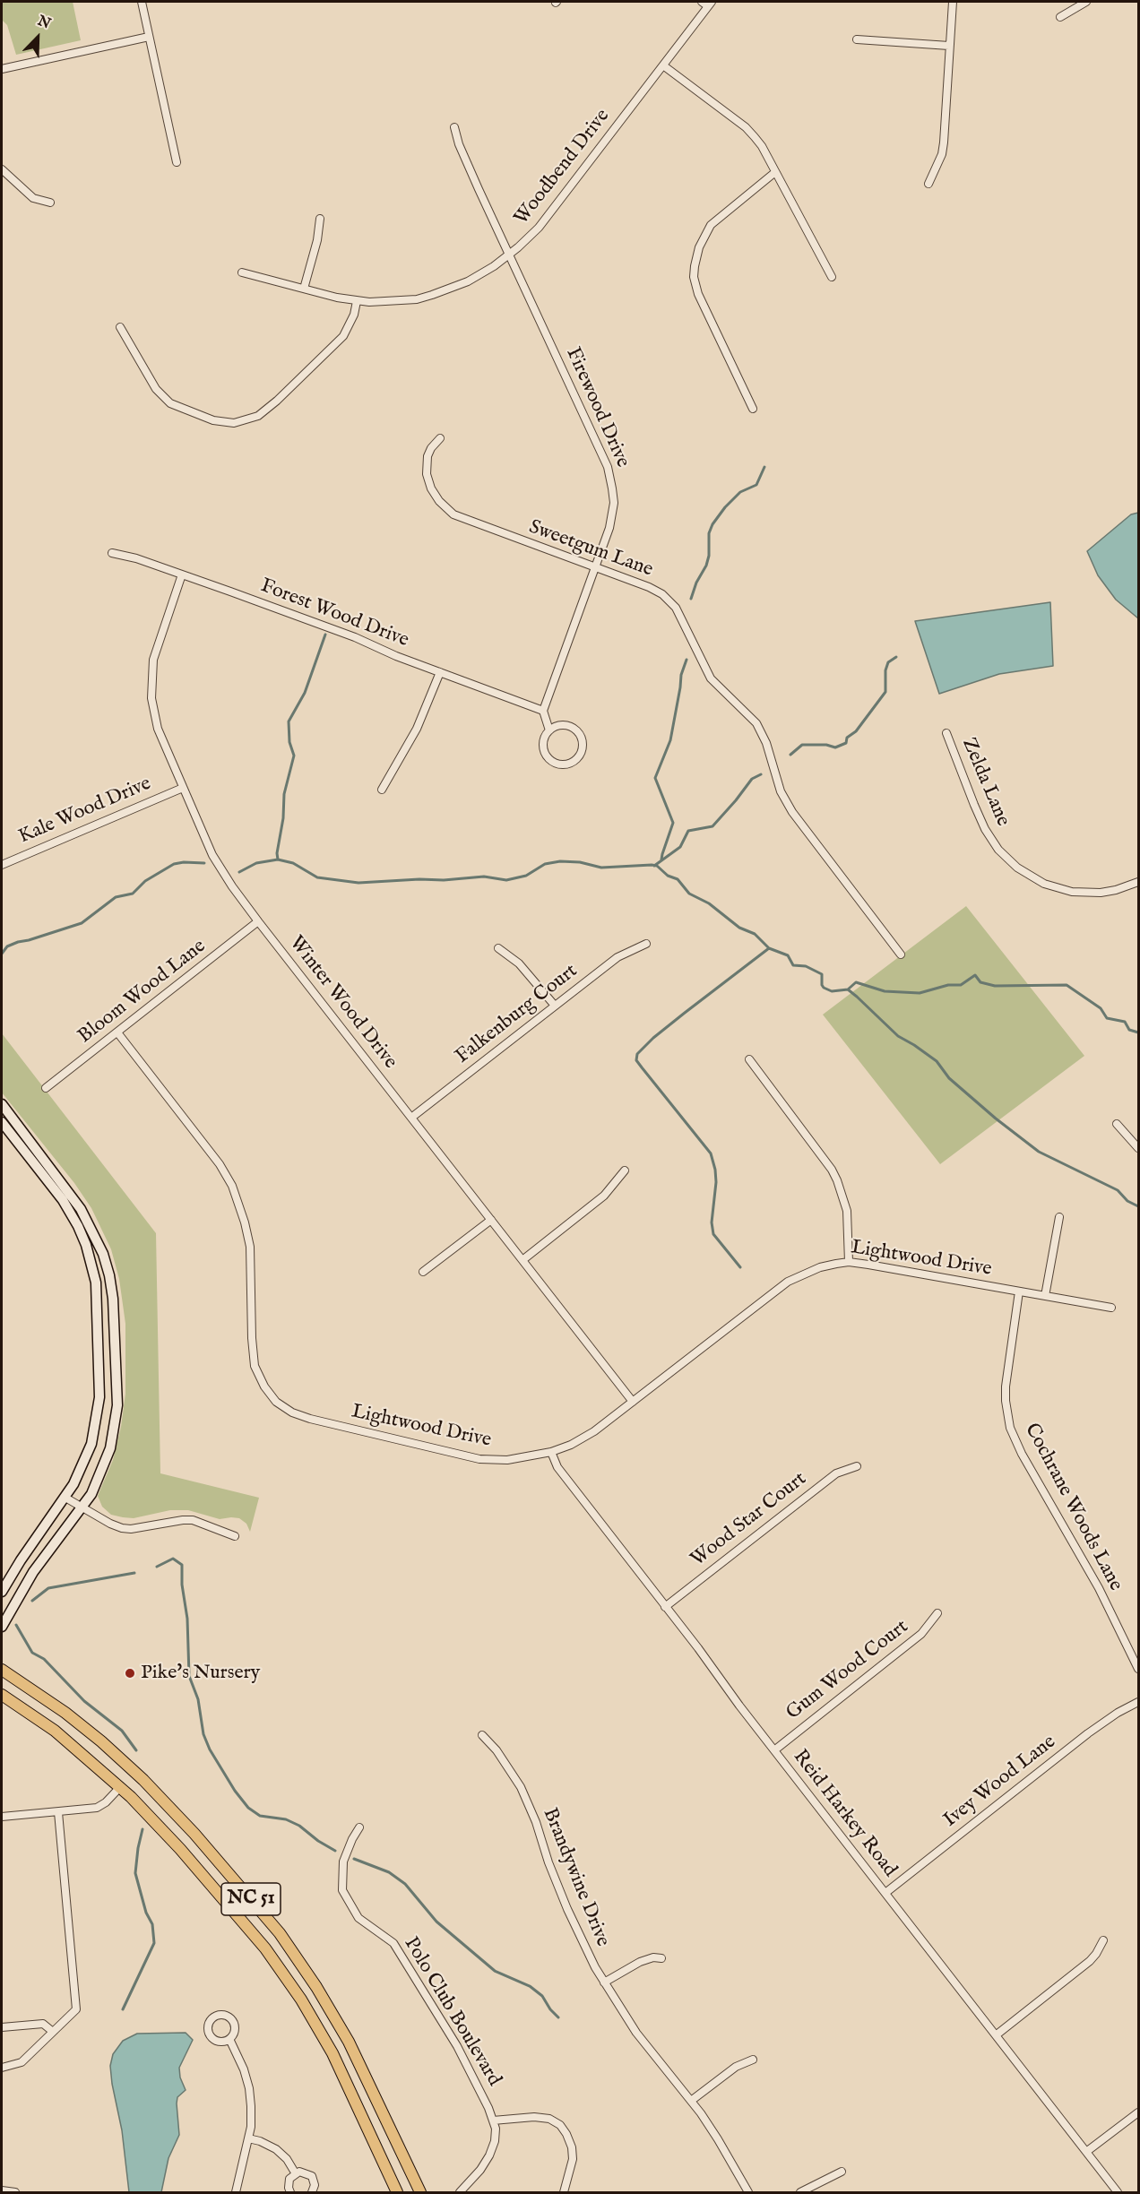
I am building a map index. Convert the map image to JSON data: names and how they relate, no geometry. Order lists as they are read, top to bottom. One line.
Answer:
{"streets":{"main road":["NC 51"],"street":["Woodbend Drive","Firewood Drive","Sweetgum Lane","Forest Wood Drive","Zelda Lane","Kale Wood Drive","Bloom Wood Lane","Winter Wood Drive","Falkenburg Court","Lightwood Drive","Cochrane Woods Lane","Wood Star Court","Gum Wood Court","Ivey Wood Lane","Reid Harkey Road","Brandywine Drive","Polo Club Boulevard"]},"crossings":[["Woodbend Drive","Firewood Drive"],["Firewood Drive","Sweetgum Lane"],["Firewood Drive","Forest Wood Drive"],["Forest Wood Drive","Winter Wood Drive"],["Kale Wood Drive","Winter Wood Drive"],["Bloom Wood Lane","Winter Wood Drive"],["Bloom Wood Lane","Lightwood Drive"],["Winter Wood Drive","Falkenburg Court"],["Winter Wood Drive","Lightwood Drive"],["Lightwood Drive","Cochrane Woods Lane"],["Lightwood Drive","Reid Harkey Road"],["Wood Star Court","Reid Harkey Road"],["Gum Wood Court","Reid Harkey Road"],["Ivey Wood Lane","Reid Harkey Road"]],"places":["Pike's Nursery"],"north":"top right"}
